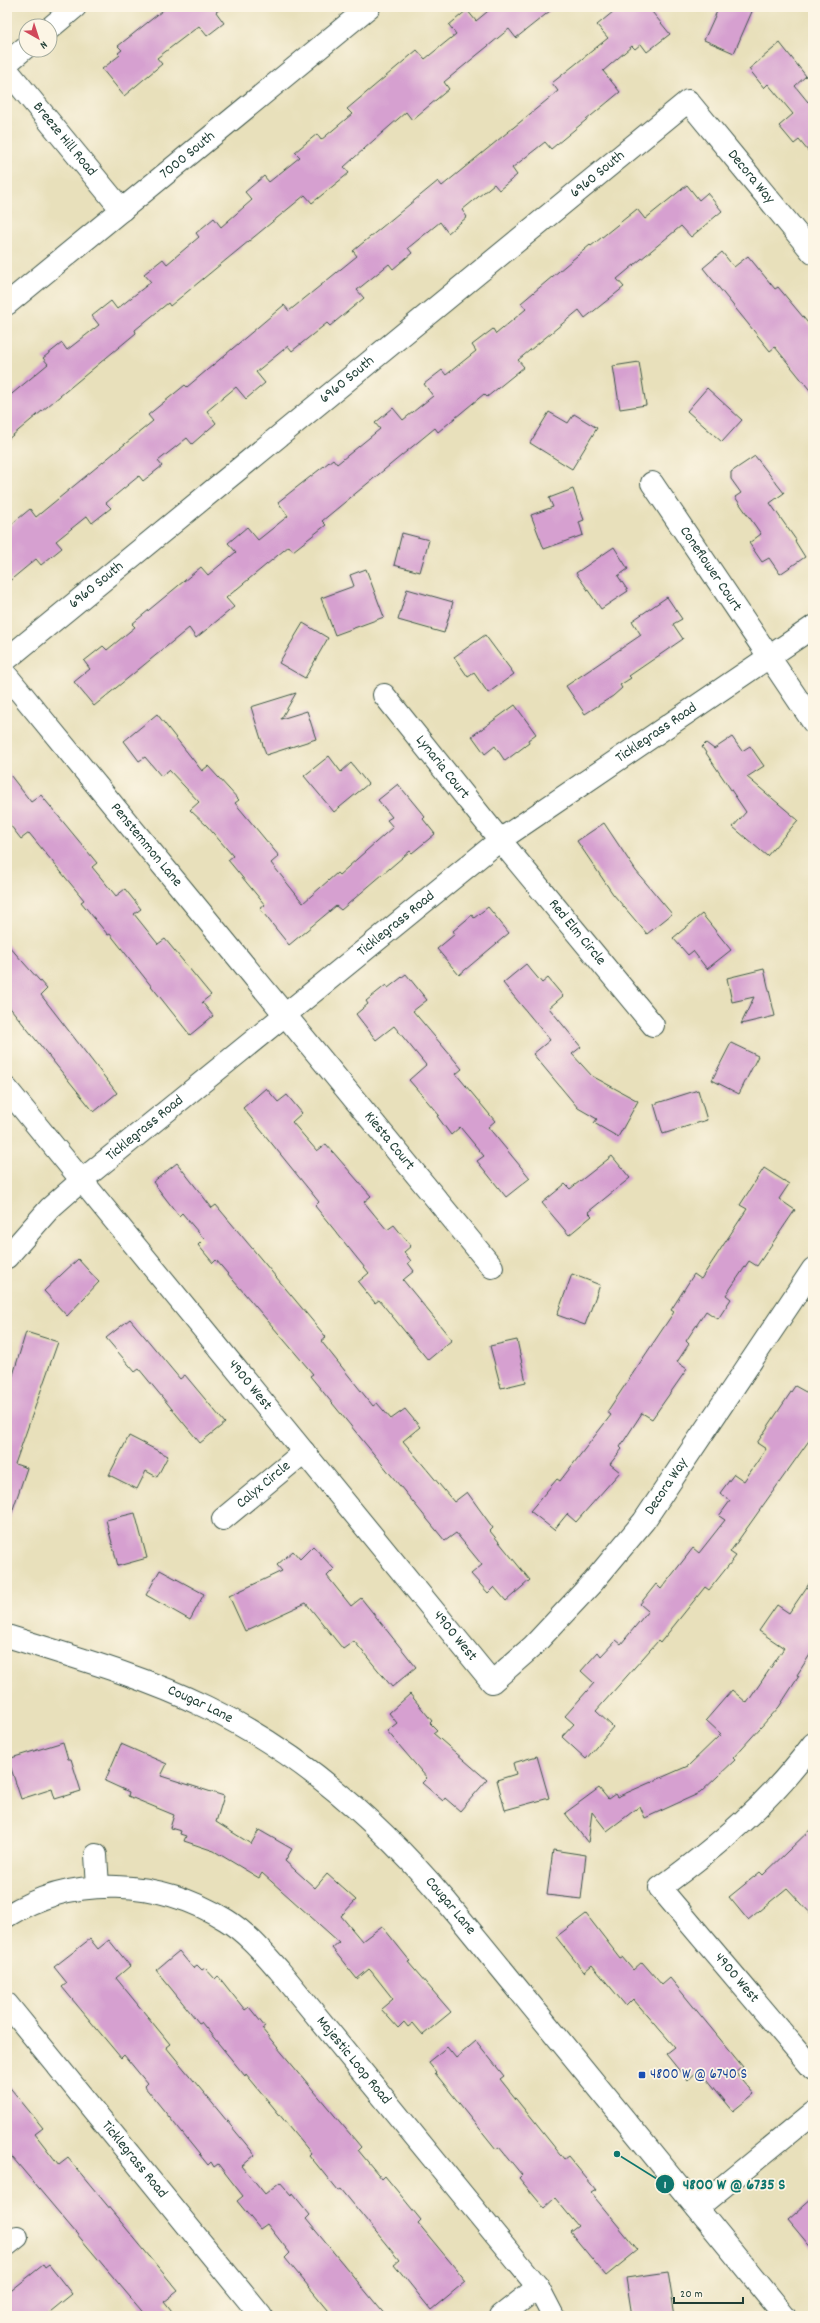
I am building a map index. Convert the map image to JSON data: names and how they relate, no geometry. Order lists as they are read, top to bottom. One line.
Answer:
{"streets":{"street":["Breeze Hill Road","7000 South","6960 South","Decora Way","Coneflower Court","Ticklegrass Road","Lynaria Court","Penstemmon Lane","Red Elm Circle","Kiesta Court","4900 West","Calyx Circle","Cougar Lane","Majestic Loop Road"]},"crossings":[["Breeze Hill Road","7000 South"],["6960 South","Decora Way"],["Decora Way","4900 West"],["Coneflower Court","Ticklegrass Road"],["Ticklegrass Road","Lynaria Court"],["Ticklegrass Road","Penstemmon Lane"],["Ticklegrass Road","Red Elm Circle"],["Ticklegrass Road","Kiesta Court"],["Ticklegrass Road","4900 West"],["Lynaria Court","Red Elm Circle"],["Penstemmon Lane","Kiesta Court"],["4900 West","Calyx Circle"]],"places":{"transit":["4800 W @ 6740 S"],"other":["4800 W @ 6735 S"]},"scale_bar":"20 m","north":"bottom right"}
